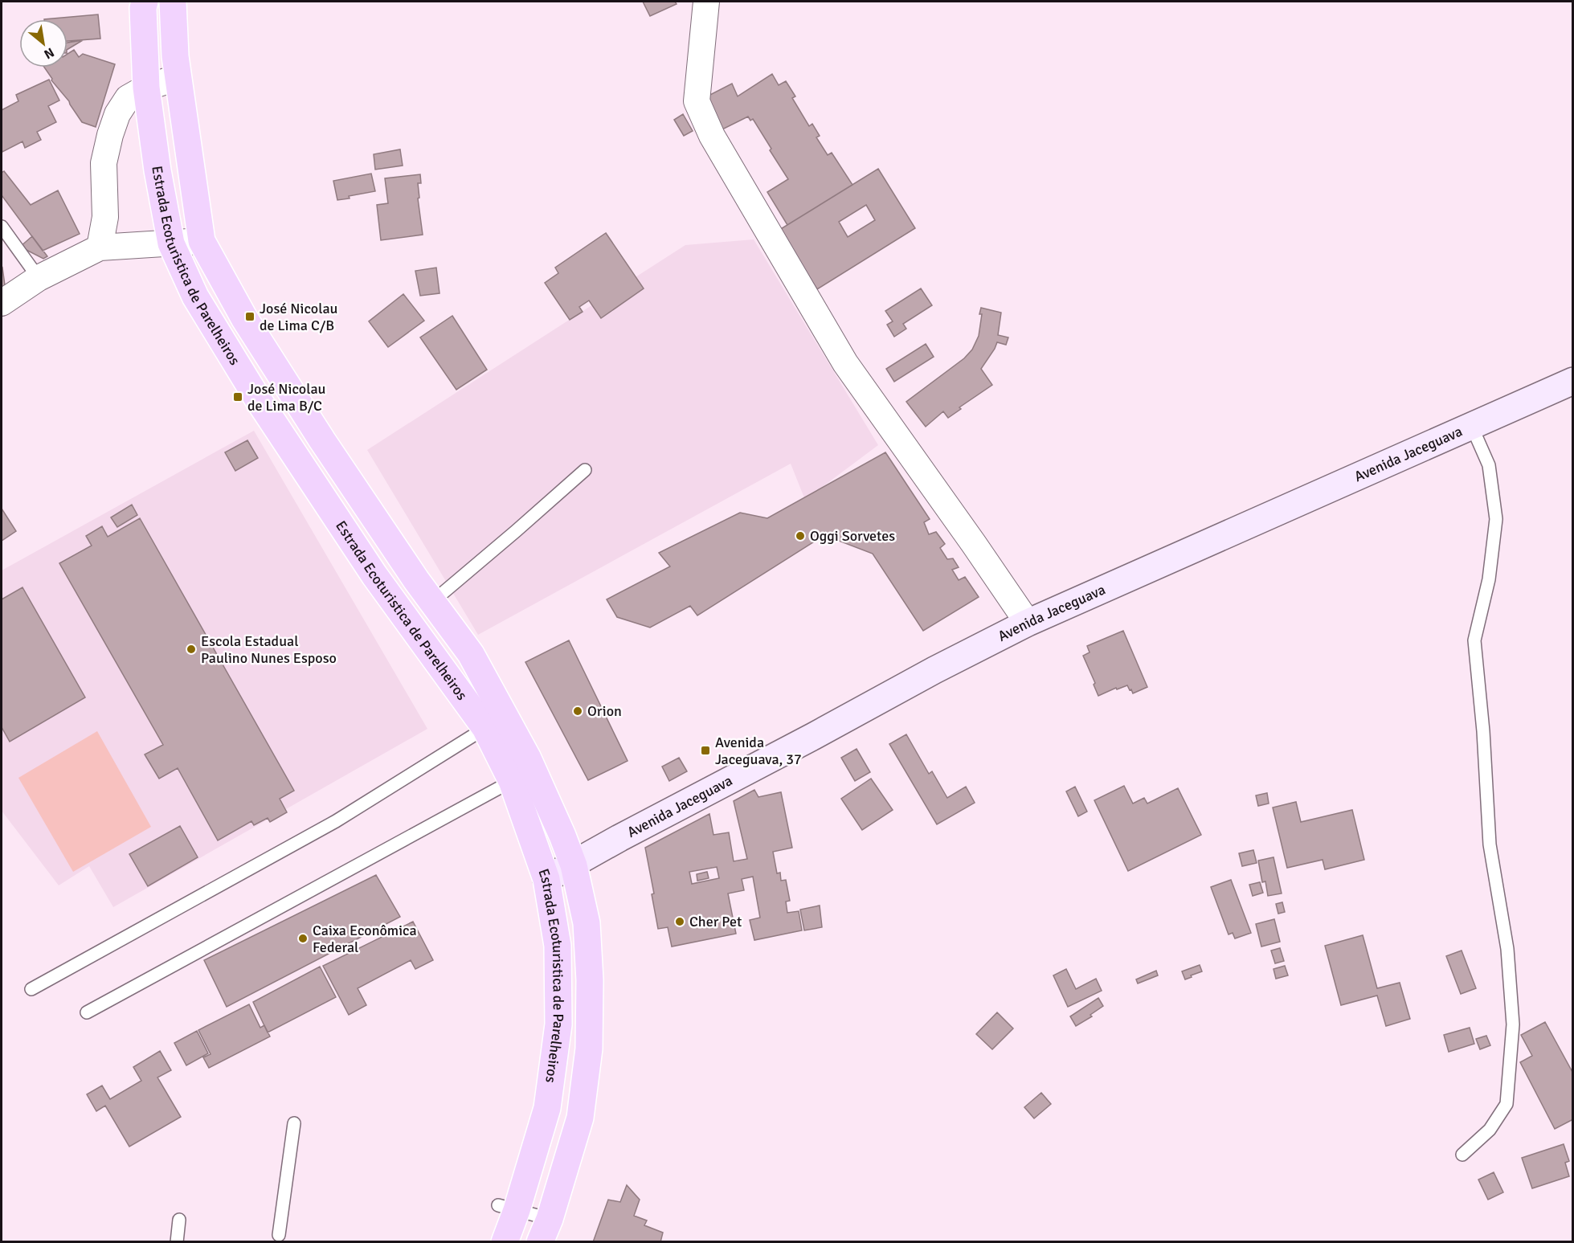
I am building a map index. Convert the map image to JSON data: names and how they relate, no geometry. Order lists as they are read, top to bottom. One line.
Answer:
{"streets":{"main road":["Estrada Ecoturistica de Parelheiros","Avenida Jaceguava"]},"crossings":[["Estrada Ecoturistica de Parelheiros","Avenida Jaceguava"]],"places":{"transit":["José Nicolau de Lima C/B","José Nicolau de Lima B/C","Avenida Jaceguava, 37"],"other":["Oggi Sorvetes","Escola Estadual Paulino Nunes Esposo","Orion","Cher Pet","Caixa Econômica Federal"]},"north":"bottom right"}
